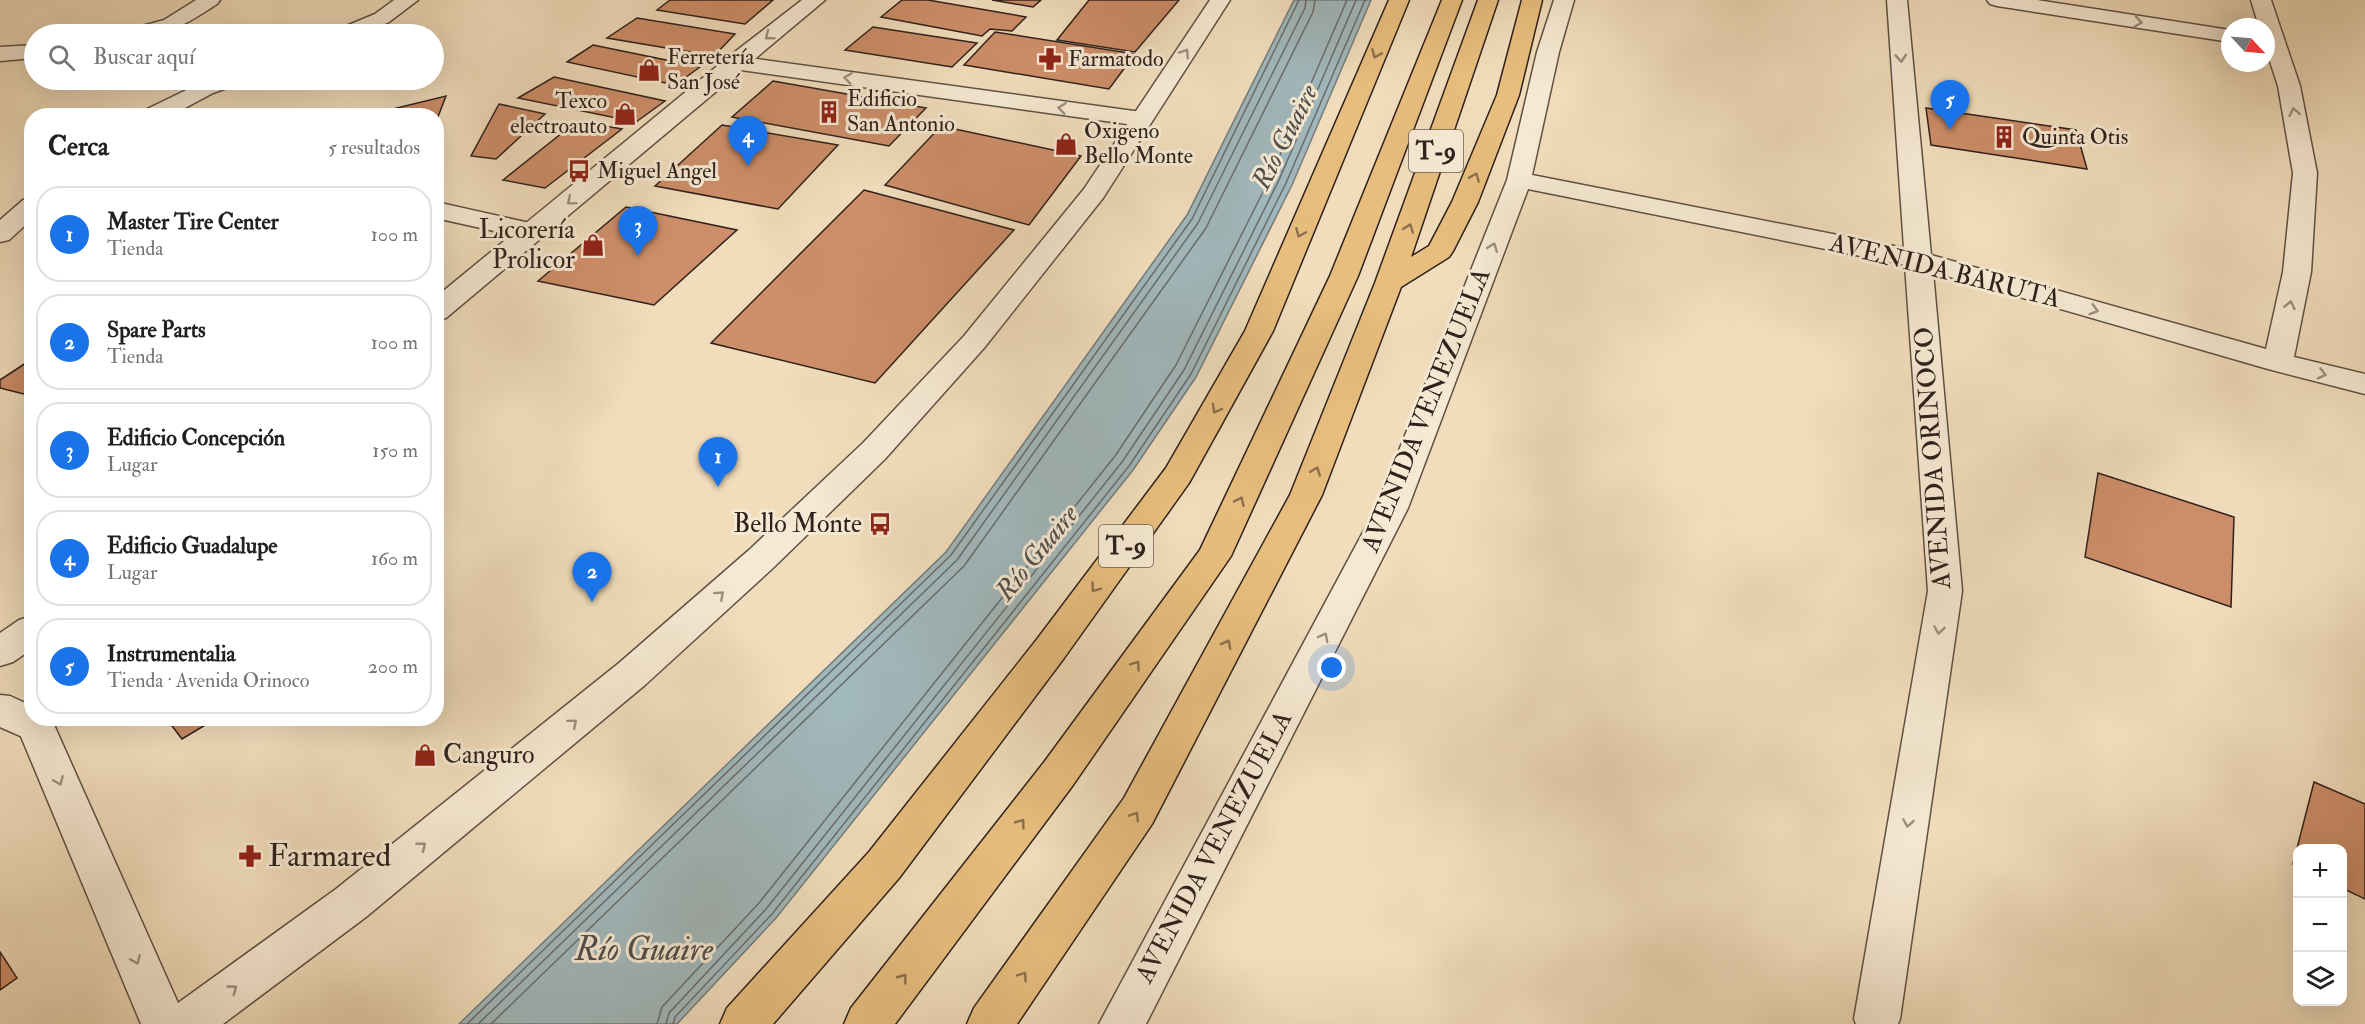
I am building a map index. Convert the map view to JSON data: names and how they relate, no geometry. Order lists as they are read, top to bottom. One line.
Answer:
{"streets":{"highway":["T-9"],"street":["AVENIDA BARUTA","AVENIDA VENEZUELA","AVENIDA ORINOCO"]},"crossings":[["AVENIDA BARUTA","AVENIDA VENEZUELA"],["AVENIDA BARUTA","AVENIDA ORINOCO"]],"one_way":["AVENIDA VENEZUELA","AVENIDA ORINOCO"],"water":["Río Guaire"],"places":{"pharmacy":["Farmatodo","Farmared"],"shop":["Ferretería San José","Texco electroauto","Oxigeno Bello Monte","Licorería Prolicor","Canguro"],"building":["Edificio San Antonio","Quinta Otis"],"bus stop":["Miguel Angel","Bello Monte"]},"north":"bottom right","page":{"search":"Buscar aquí","pins":["5","4","3","1","2"],"heading":["Cerca","5 resultados"],"list":[{"mark":"1","name":"Master Tire Center","note":"Tienda","value":"100 m"},{"mark":"2","name":"Spare Parts","note":"Tienda","value":"100 m"},{"mark":"3","name":"Edificio Concepción","note":"Lugar","value":"150 m"},{"mark":"4","name":"Edificio Guadalupe","note":"Lugar","value":"160 m"},{"mark":"5","name":"Instrumentalia","note":"Tienda · Avenida Orinoco","value":"200 m"}],"map_buttons":["+","−"]}}
